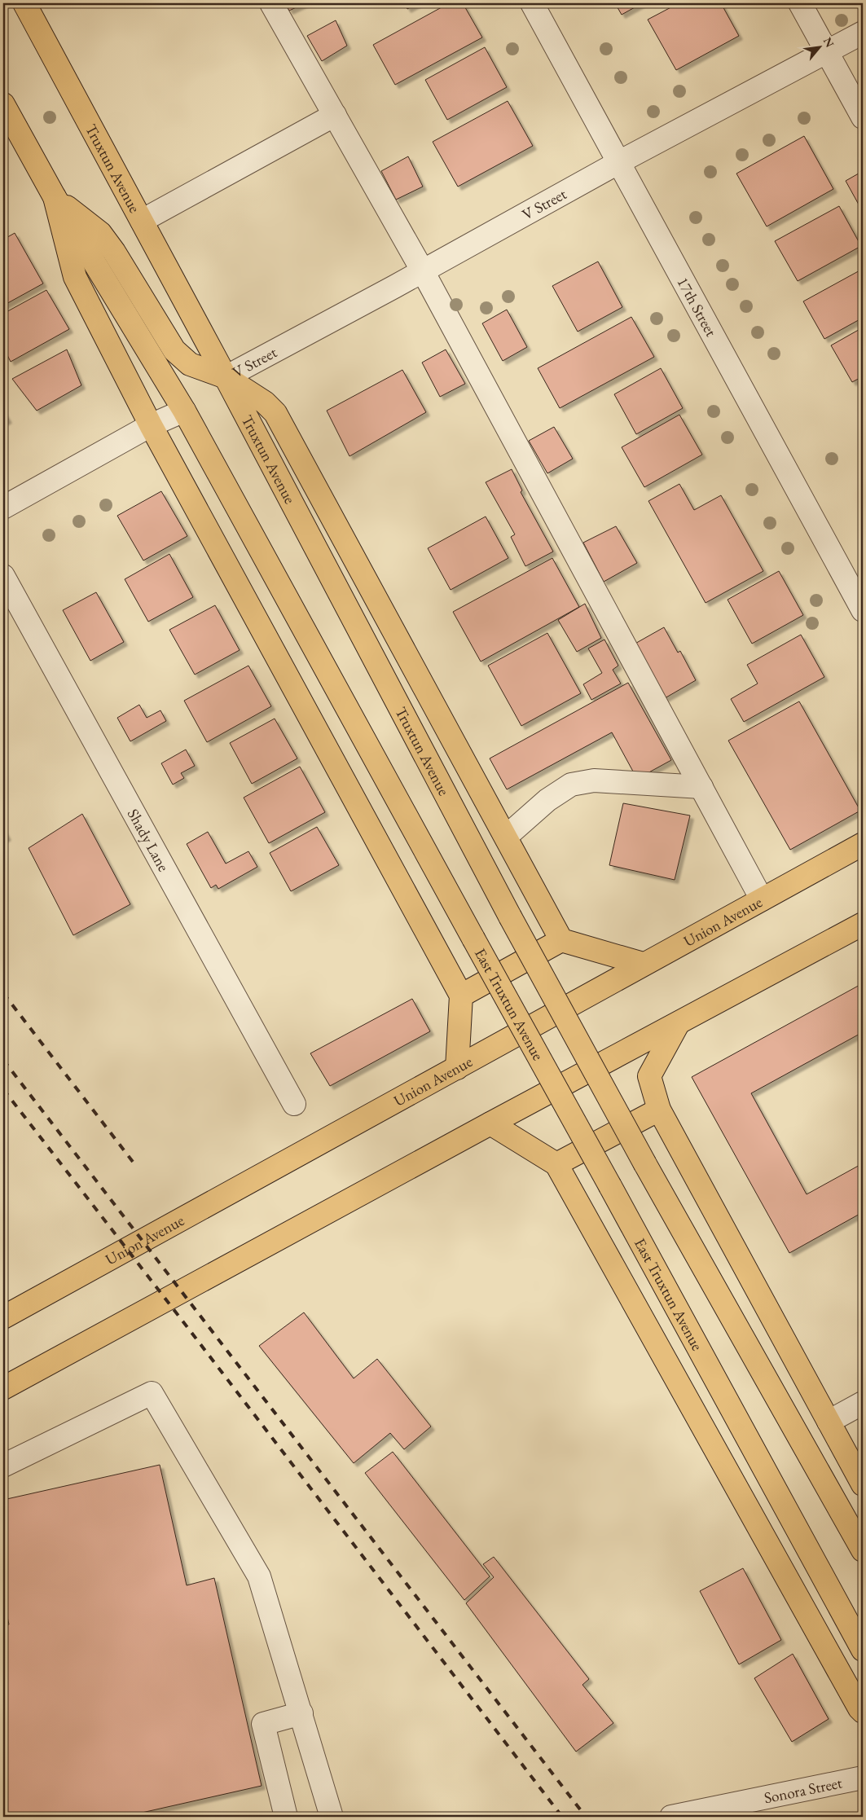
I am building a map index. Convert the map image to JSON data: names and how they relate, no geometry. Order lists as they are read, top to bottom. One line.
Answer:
{"streets":{"main road":["Truxtun Avenue","Union Avenue","East Truxtun Avenue"],"street":["V Street","17th Street","Shady Lane","Sonora Street"]},"crossings":[["Truxtun Avenue","V Street"],["V Street","17th Street"]],"north":"top right"}
